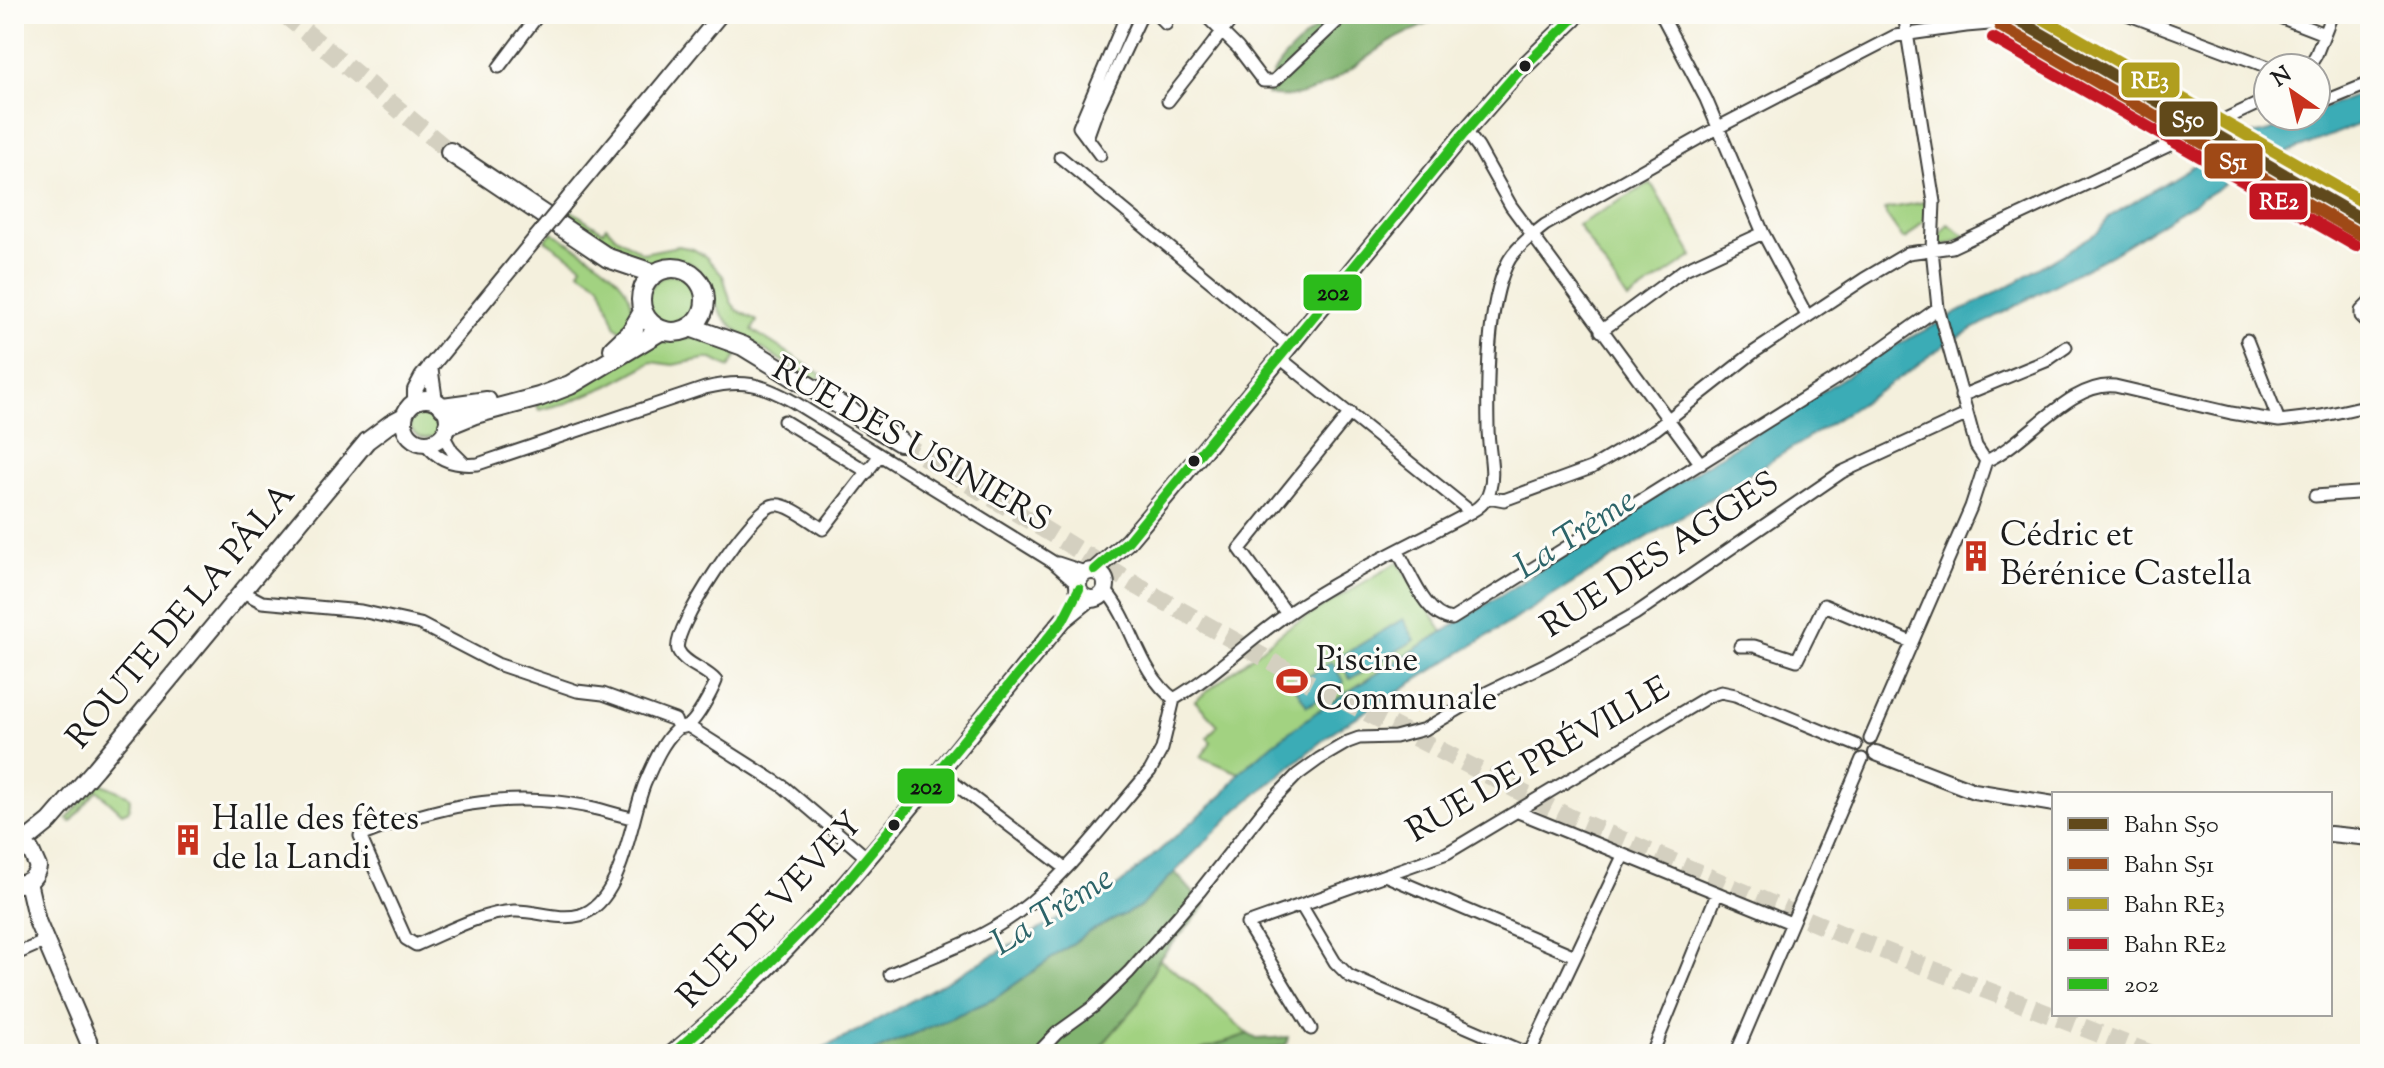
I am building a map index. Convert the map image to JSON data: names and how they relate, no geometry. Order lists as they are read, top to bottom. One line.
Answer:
{"streets":{"main road":["ROUTE DE LA PÂLA","RUE DE VEVEY"],"street":["RUE DES USINIERS","RUE DES AGGES","RUE DE PRÉVILLE"]},"crossings":[["RUE DES USINIERS","RUE DE VEVEY"]],"water":["La Trême"],"places":{"building":["Cédric et Bérénice Castella","Halle des fêtes de la Landi"],"sports":["Piscine Communale"]},"lines":["rail line S50","rail line RE3","transit line 202","rail line S51","rail line RE2"],"legend":["Bahn S50","Bahn S51","Bahn RE3","Bahn RE2","202"],"north":"top left"}
